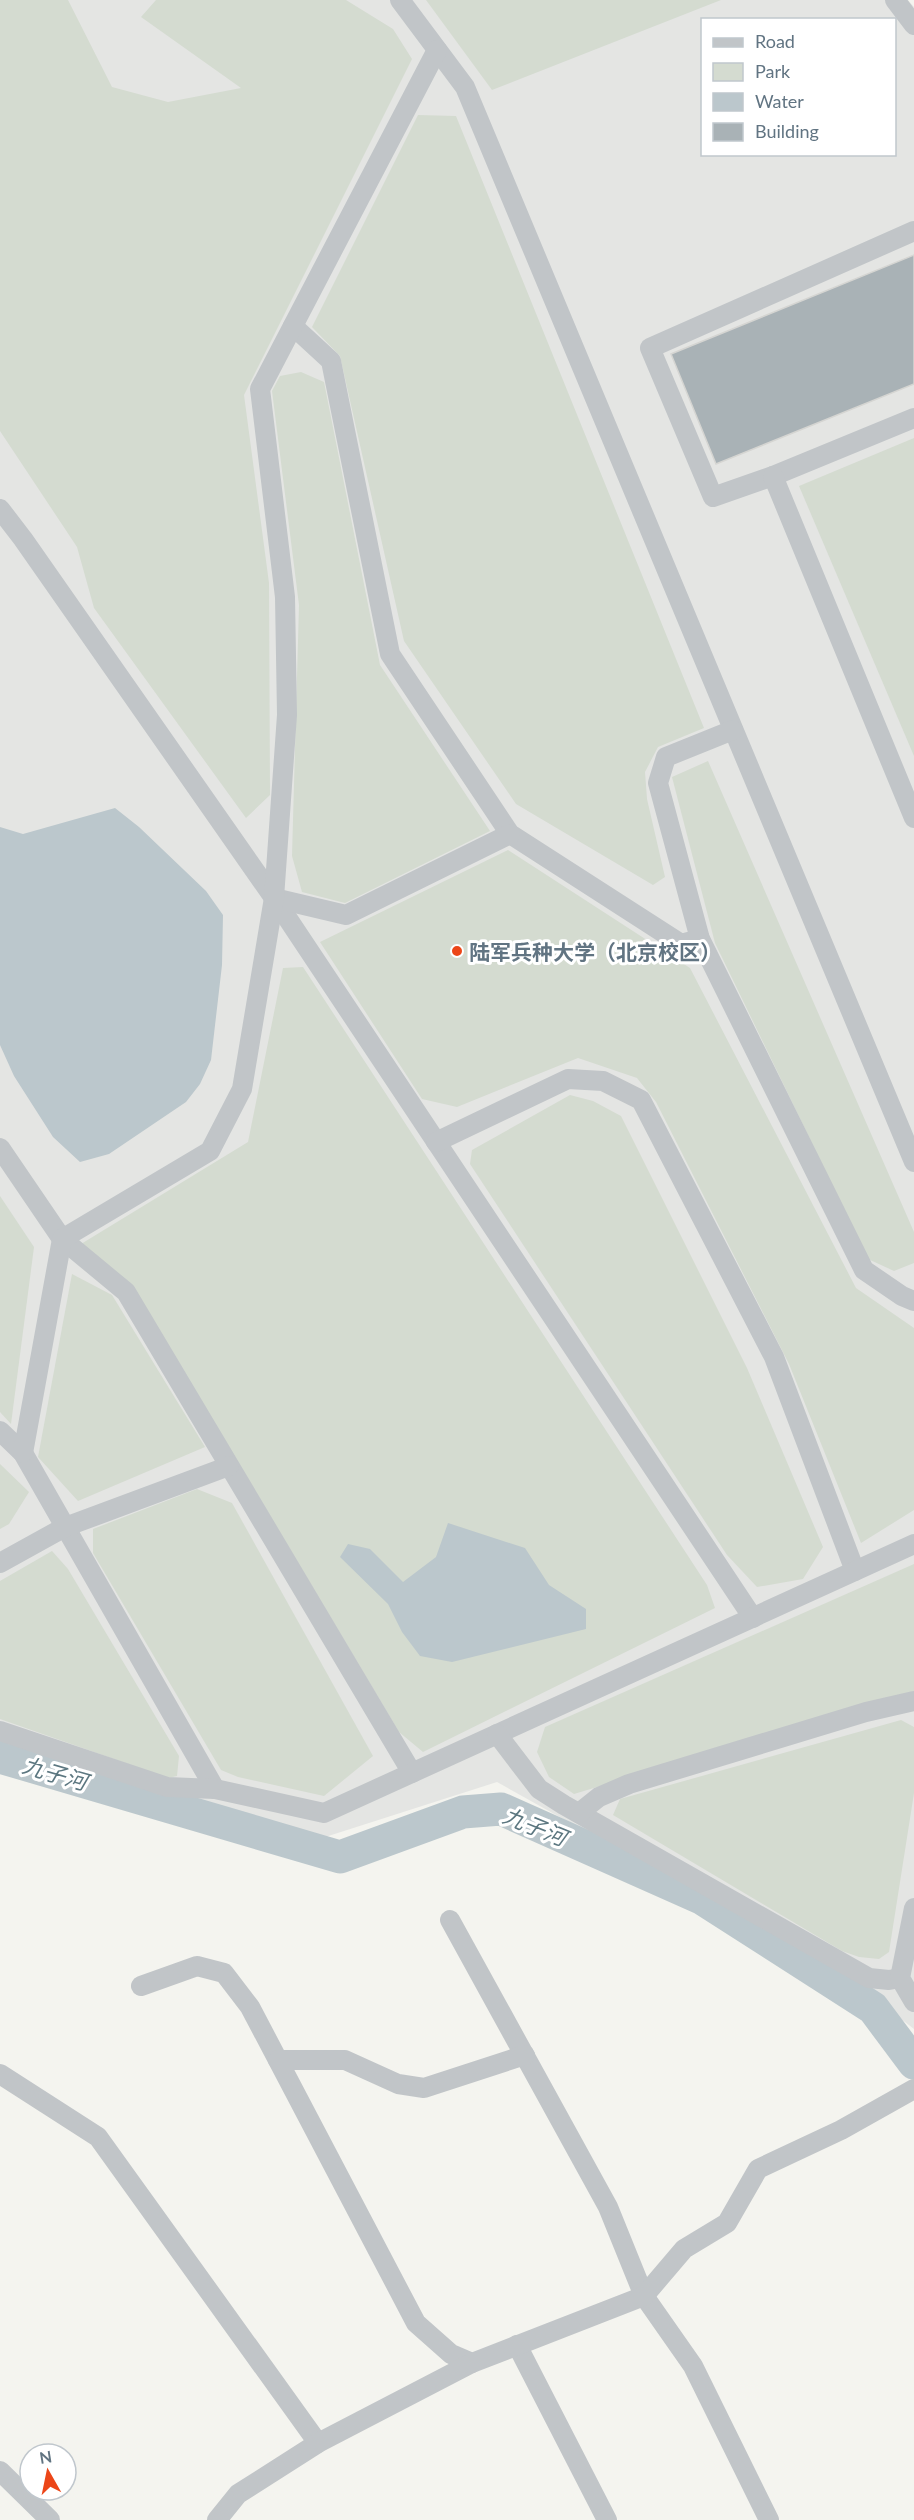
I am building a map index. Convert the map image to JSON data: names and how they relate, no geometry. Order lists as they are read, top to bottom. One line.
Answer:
{"water":["九子河"],"places":["陆军兵种大学（北京校区）"],"legend":["Road","Park","Water","Building"],"north":"top"}
